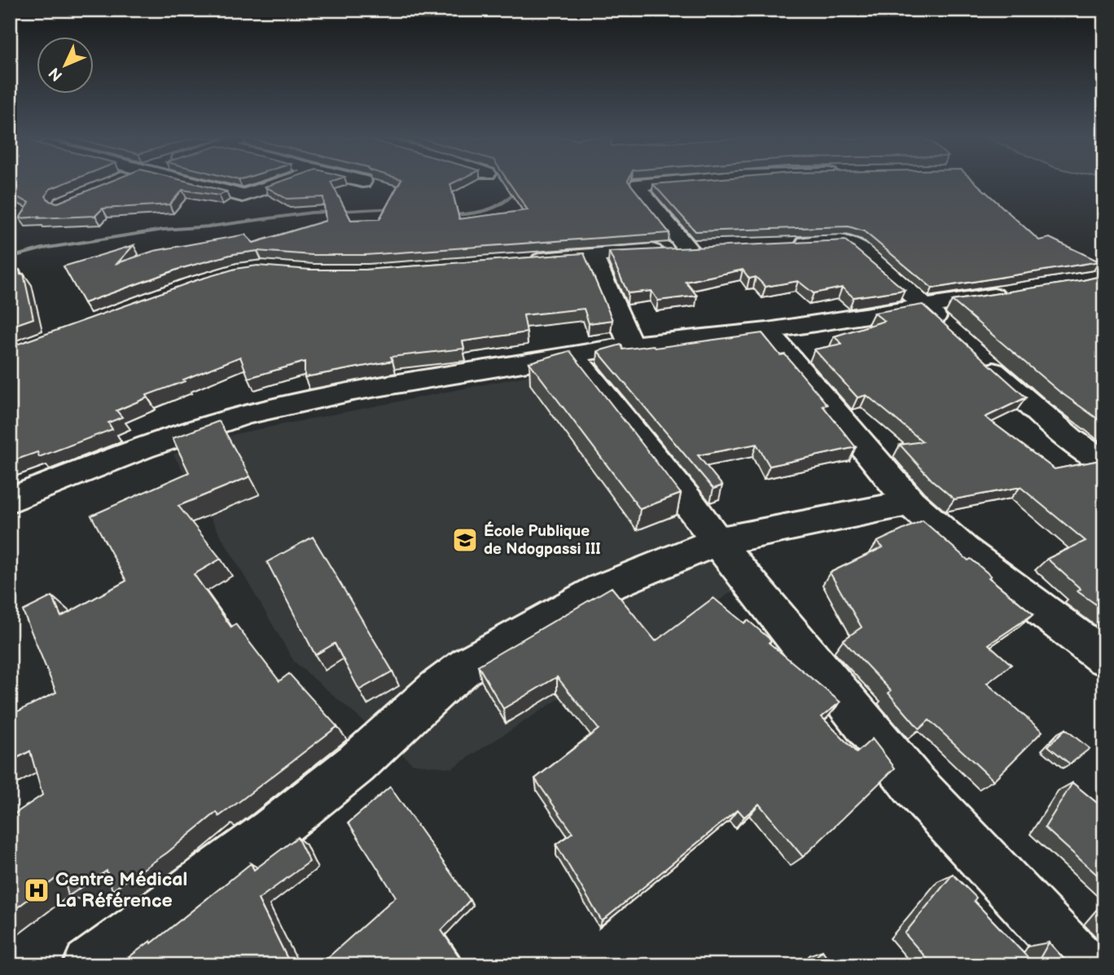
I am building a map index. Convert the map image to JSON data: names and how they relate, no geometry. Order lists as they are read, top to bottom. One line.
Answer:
{"places":{"school or university":["École Publique de Ndogpassi III"],"hospital":["Centre Médical La Référence"]},"north":"bottom left"}
